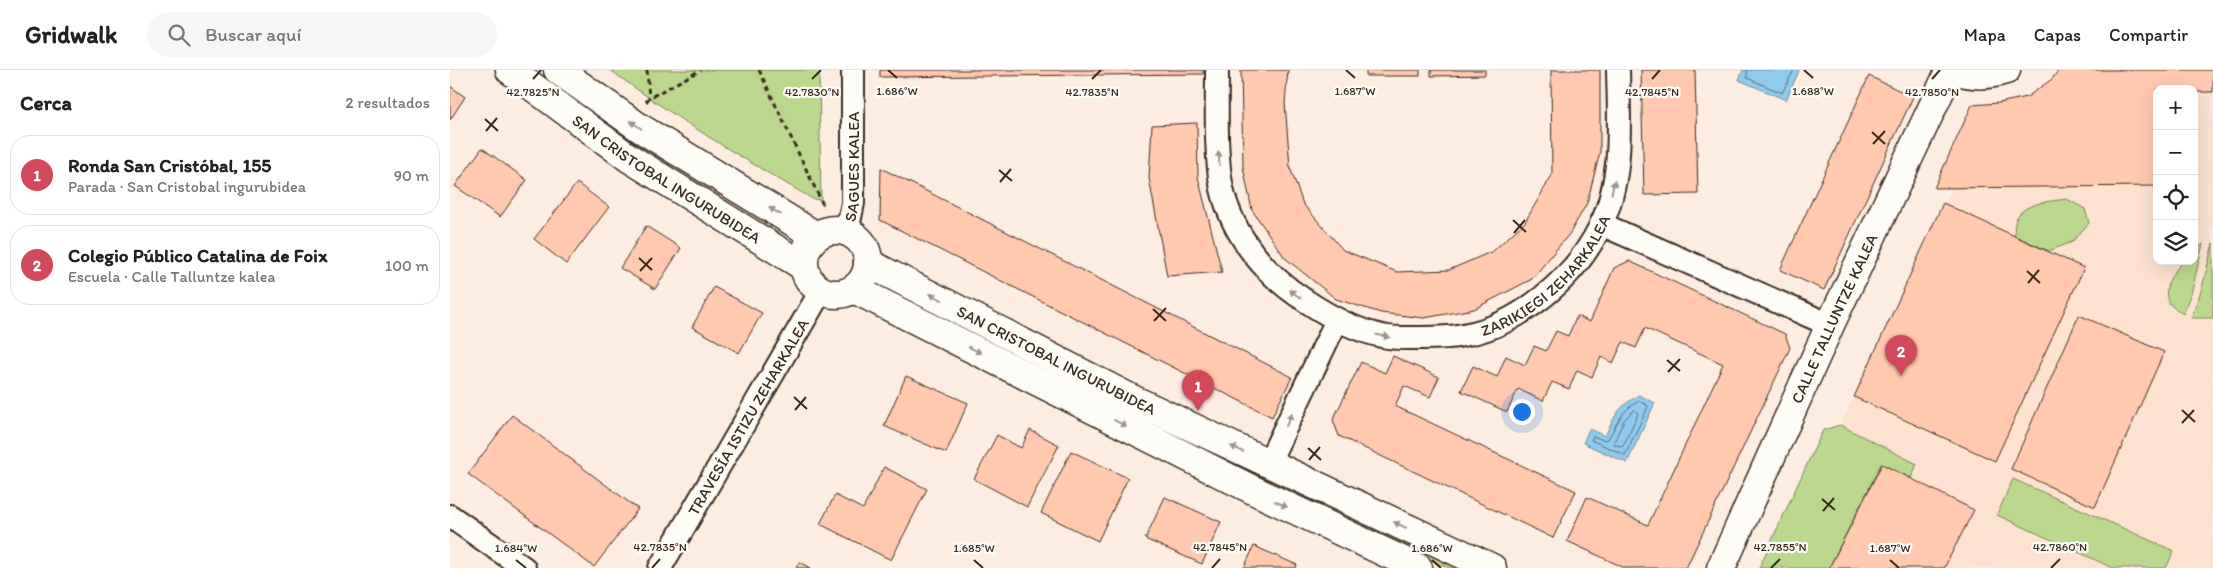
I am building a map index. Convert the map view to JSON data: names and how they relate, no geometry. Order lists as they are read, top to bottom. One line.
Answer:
{"streets":{"street":["SAGUES KALEA","SAN CRISTOBAL INGURUBIDEA","ZARIKIEGI ZEHARKALEA","CALLE TALLUNTZE KALEA","TRAVESÍA ISTIZU ZEHARKALEA"]},"crossings":[["SAGUES KALEA","SAN CRISTOBAL INGURUBIDEA"],["SAGUES KALEA","TRAVESÍA ISTIZU ZEHARKALEA"],["SAN CRISTOBAL INGURUBIDEA","TRAVESÍA ISTIZU ZEHARKALEA"]],"page":{"header":"Gridwalk","search":"Buscar aquí","nav":["Mapa","Capas","Compartir"],"heading":["Cerca","2 resultados"],"map_buttons":["+","−"],"list":[{"mark":"1","name":"Ronda San Cristóbal, 155","note":"Parada · San Cristobal ingurubidea","value":"90 m"},{"mark":"2","name":"Colegio Público Catalina de Foix","note":"Escuela · Calle Talluntze kalea","value":"100 m"}],"pins":["2","1"]},"coordinates":["1.686°W","1.687°W","1.688°W","42.7825°N","42.7830°N","42.7835°N","42.7845°N","42.7850°N","42.7855°N","42.7860°N","1.684°W","1.685°W"]}
